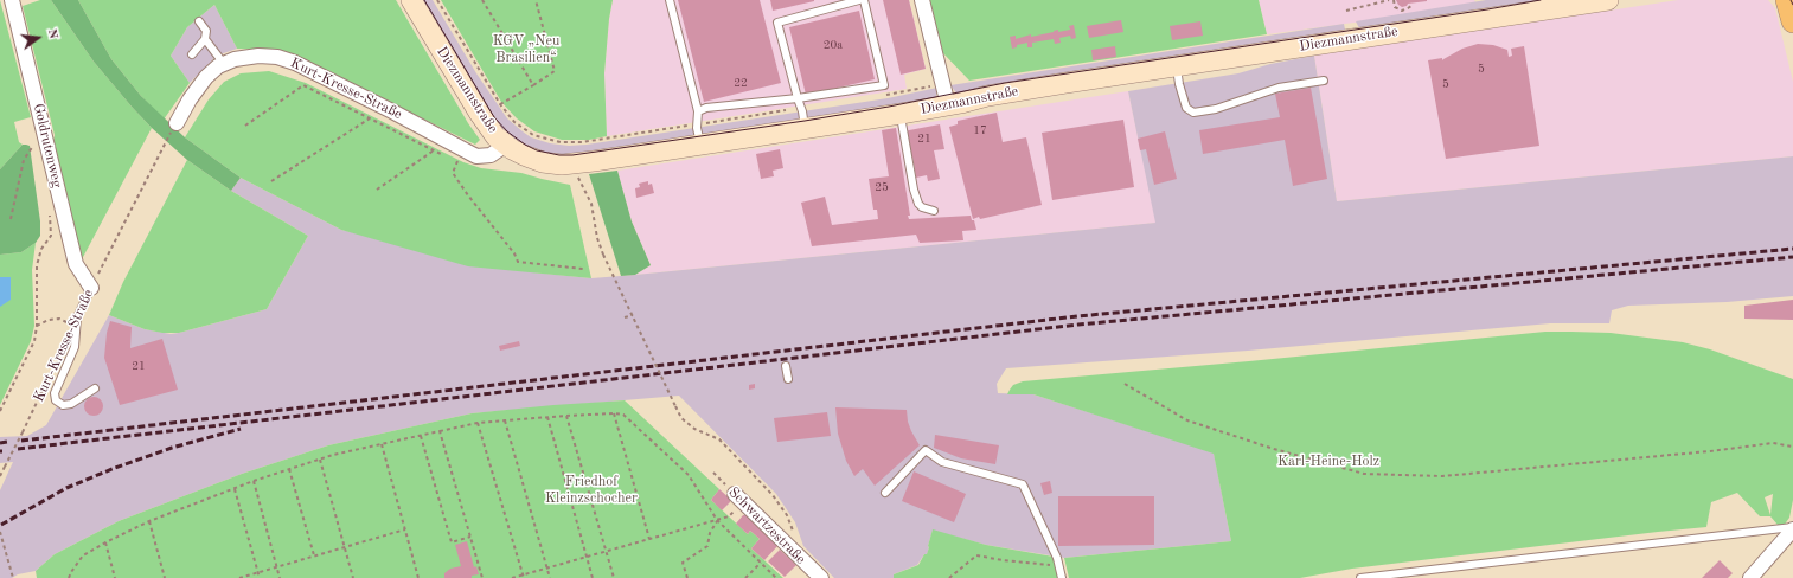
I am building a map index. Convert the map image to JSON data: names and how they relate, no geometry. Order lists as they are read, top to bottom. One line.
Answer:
{"streets":{"street":["Diezmannstraße","Kurt-Kresse-Straße","Goldrutenweg","Schwartzestraße"]},"crossings":[["Diezmannstraße","Kurt-Kresse-Straße"],["Kurt-Kresse-Straße","Goldrutenweg"]],"parks":["KGV „Neu Brasilien“","Karl-Heine-Holz","Friedhof Kleinzschocher"],"house_numbers":["20a","5","22","5","17","21","25","21"],"north":"right"}
